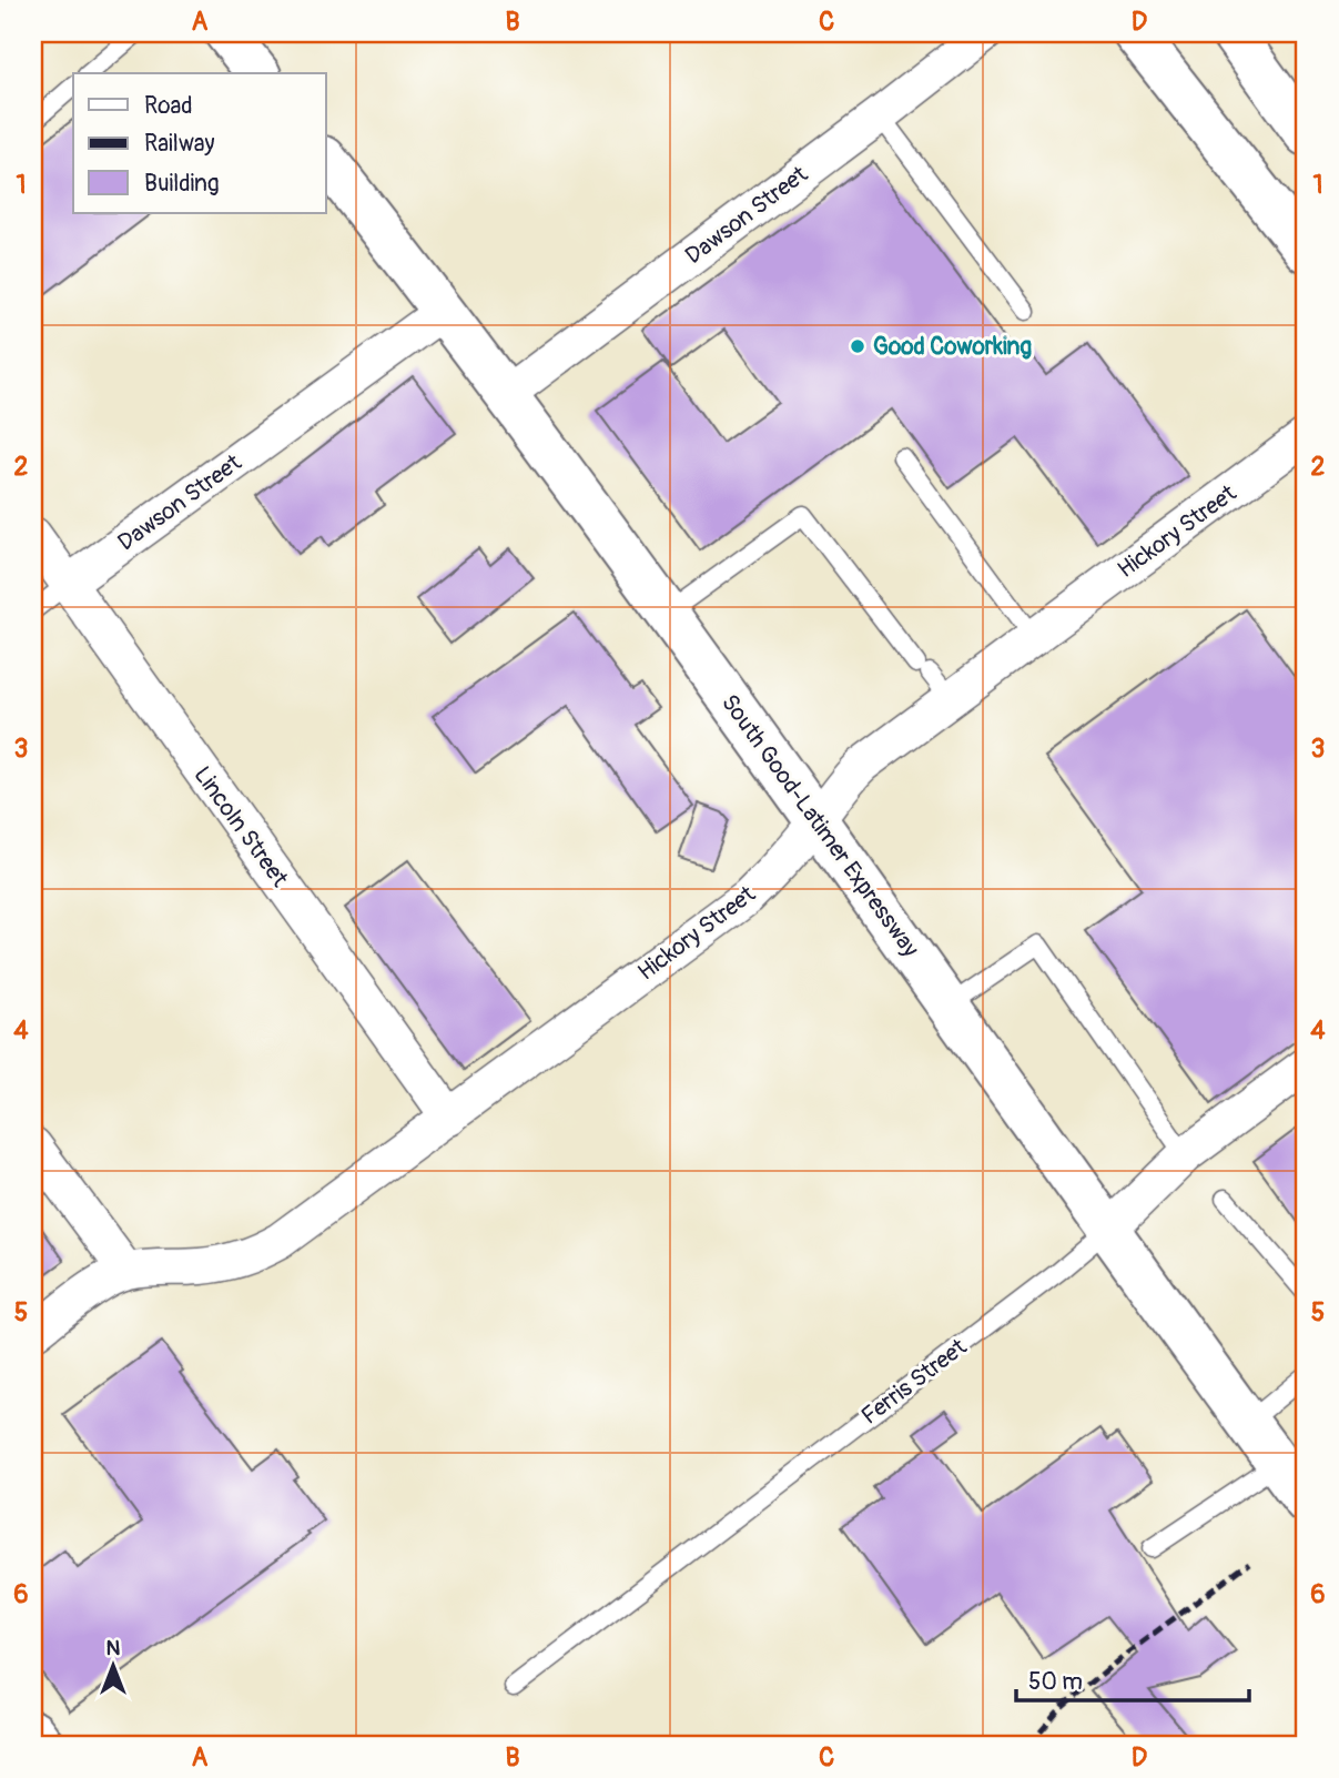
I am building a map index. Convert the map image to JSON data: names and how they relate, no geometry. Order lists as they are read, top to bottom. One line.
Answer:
{"streets":{"main road":["South Good-Latimer Expressway"],"street":["Dawson Street","Hickory Street","Lincoln Street","Ferris Street"]},"crossings":[["Dawson Street","South Good-Latimer Expressway"],["Dawson Street","Lincoln Street"],["Hickory Street","South Good-Latimer Expressway"],["Hickory Street","Lincoln Street"],["South Good-Latimer Expressway","Ferris Street"]],"places":["Good Coworking"],"legend":["Road","Railway","Building"],"scale_bar":"50 m","north":"top","grid":{"columns":["A","B","C","D"],"rows":["1","2","3","4","5","6"]}}
